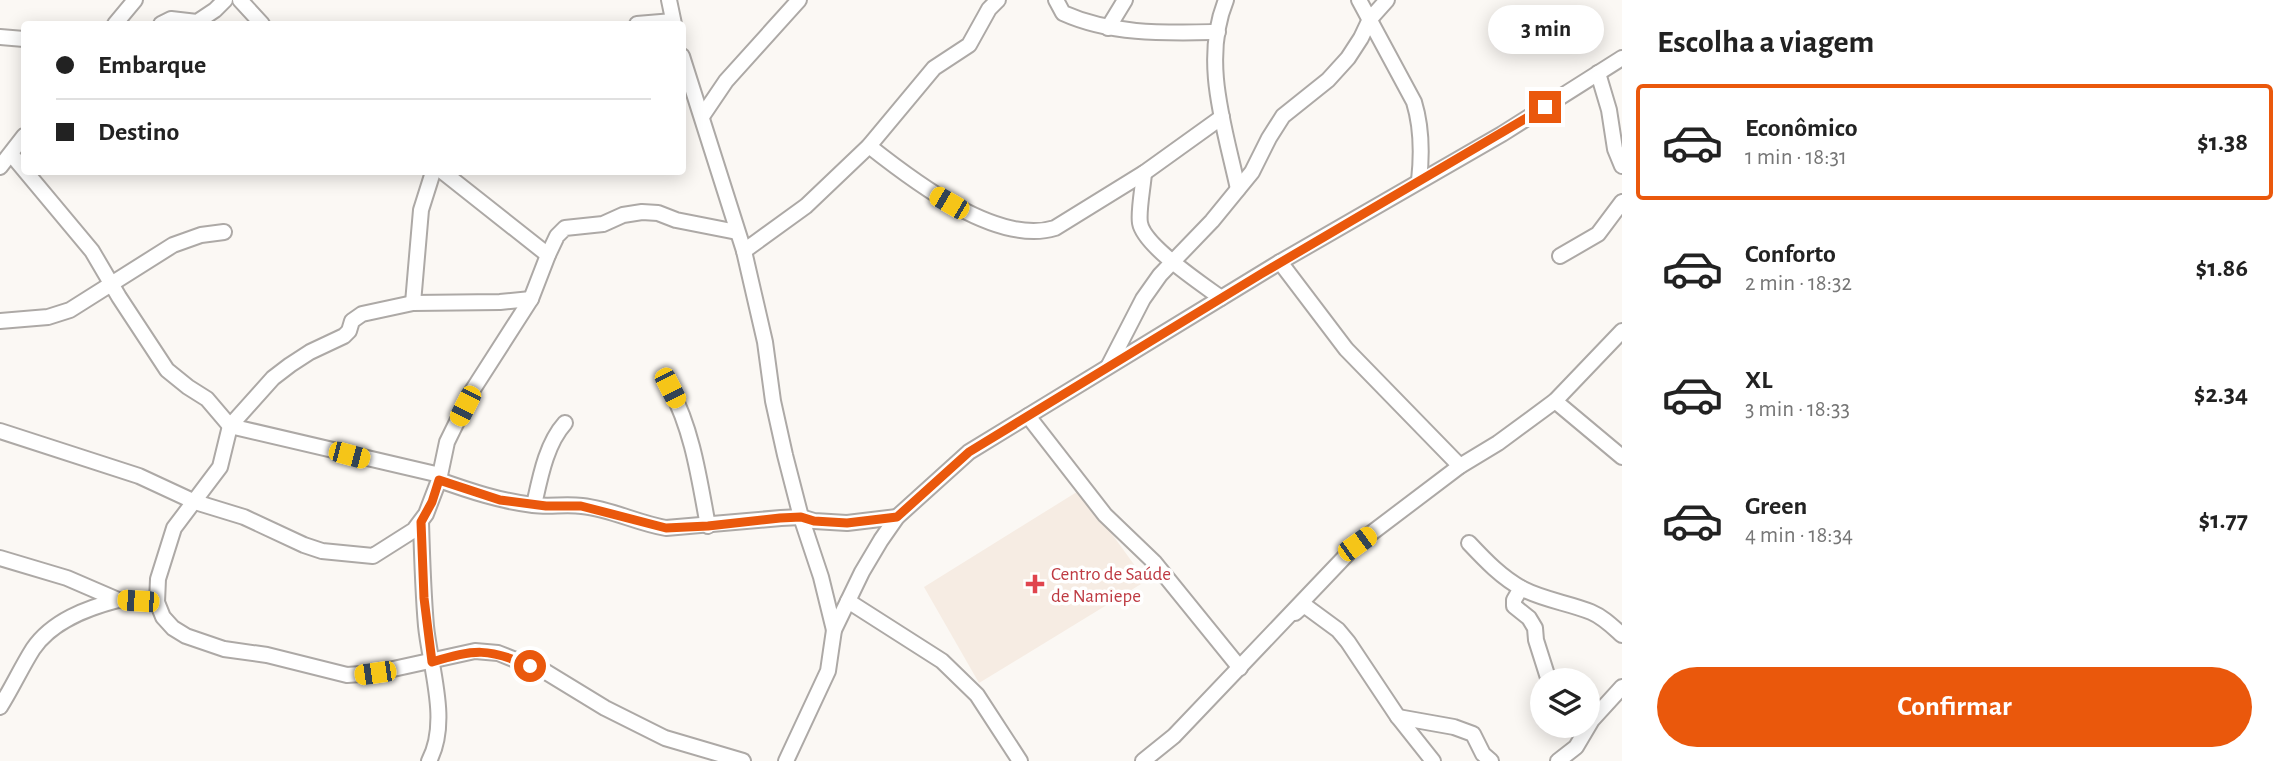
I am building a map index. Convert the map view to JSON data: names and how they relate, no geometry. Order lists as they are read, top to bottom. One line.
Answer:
{"places":{"health":["Centro de Saúde de Namiepe"]},"page":{"heading":"Escolha a viagem","bubble":"3 min","banner":["Embarque","Destino"],"list":[{"name":"Econômico","note":"1 min · 18:31","value":"$1.38"},{"name":"Conforto","note":"2 min · 18:32","value":"$1.86"},{"name":"XL","note":"3 min · 18:33","value":"$2.34"},{"name":"Green","note":"4 min · 18:34","value":"$1.77"}],"buttons":"Confirmar"}}
